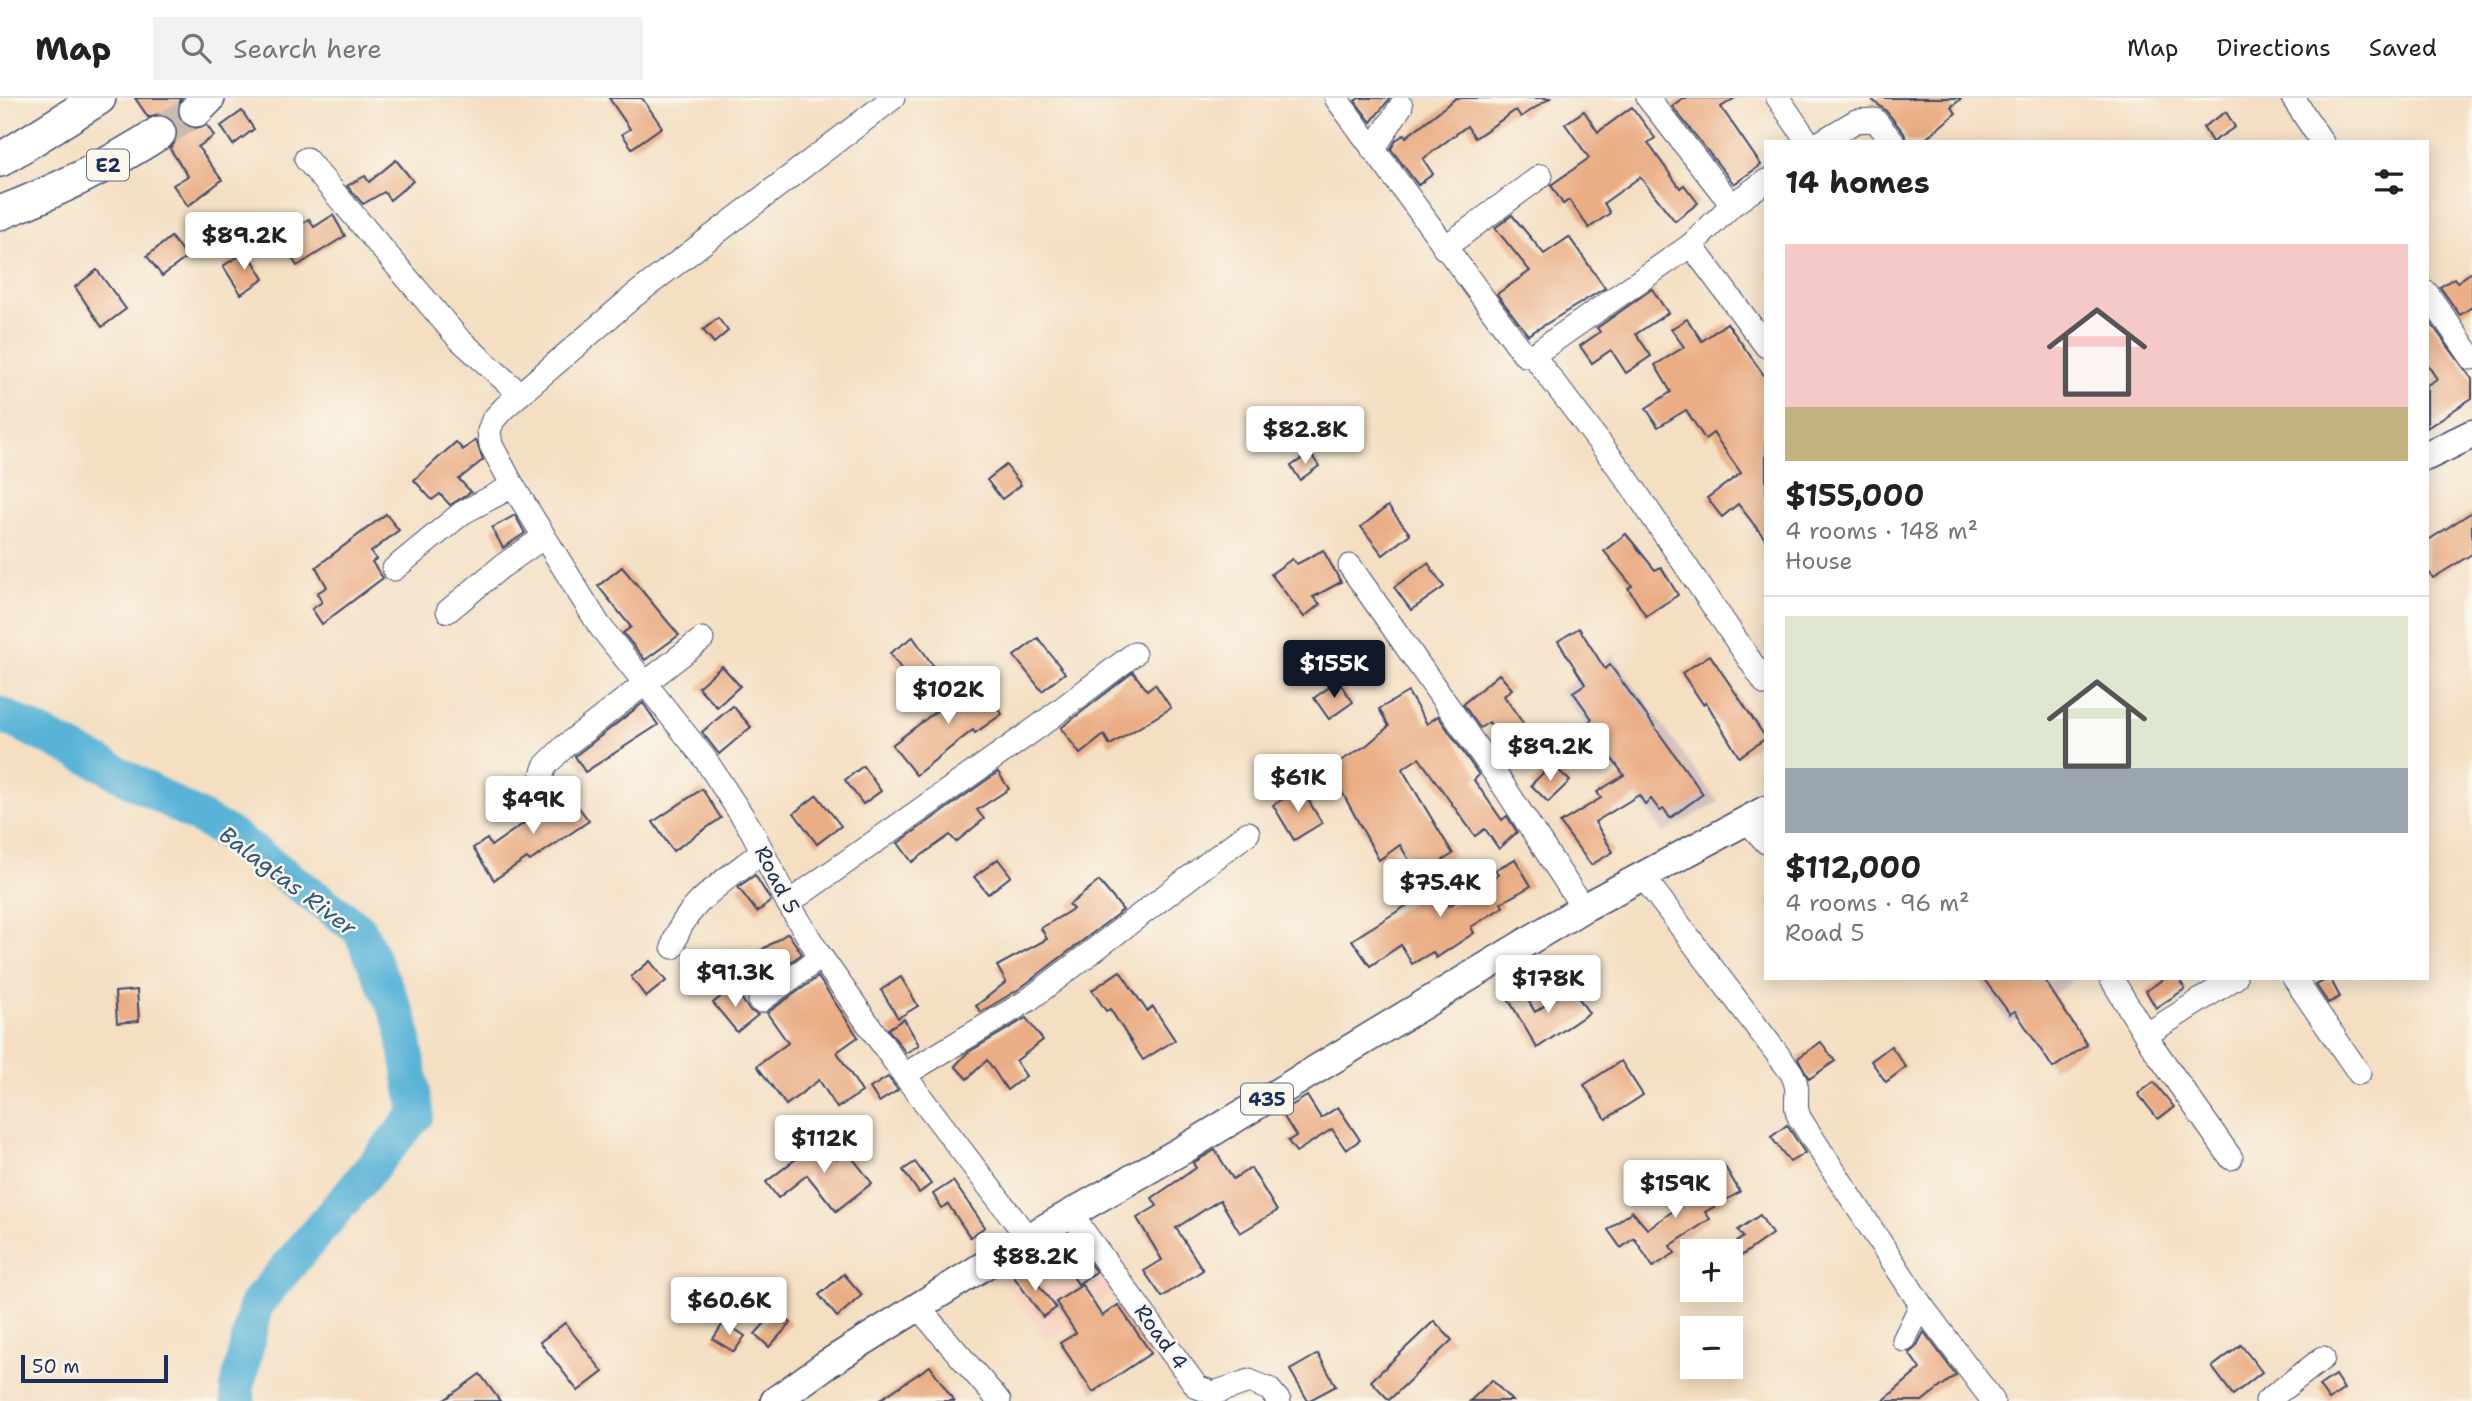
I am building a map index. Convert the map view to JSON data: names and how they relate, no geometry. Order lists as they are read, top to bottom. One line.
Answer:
{"streets":{"highway":["E2"],"main road":["435"],"street":["Road 5","Road 4"]},"crossings":[["Road 5","435"],["435","Road 4"]],"water":["Balagtas River"],"scale_bar":"50 m","page":{"header":"Map","search":"Search here","nav":["Map","Directions","Saved"],"heading":"14 homes","price":["$89.2K","$82.8K","$155K","$102K","$89.2K","$61K","$49K","$75.4K","$91.3K","$178K","$112K","$159K","$88.2K","$60.6K"],"list":[{"name":"$155,000","note":"4 rooms · 148 m² · House"},{"name":"$112,000","note":"4 rooms · 96 m² · Road 5"}],"map_buttons":["+","−"],"scale":"50 m"}}
